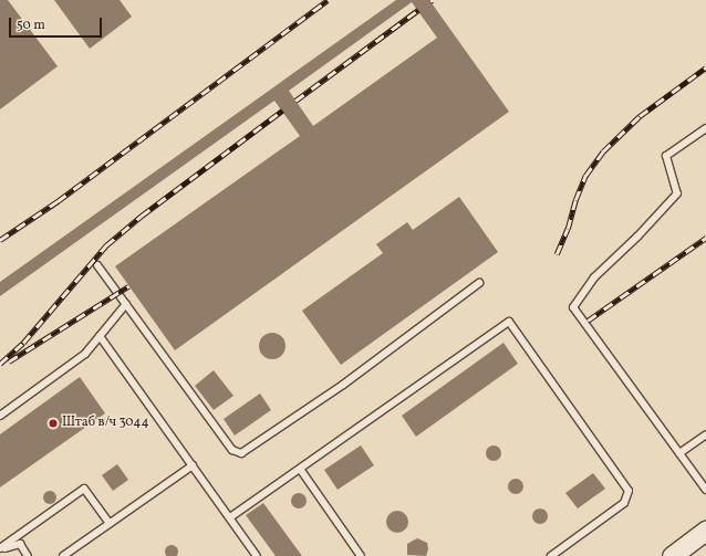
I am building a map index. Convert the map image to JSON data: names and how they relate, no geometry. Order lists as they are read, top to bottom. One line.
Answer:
{"places":["Штаб в/ч 3044"],"scale_bar":"50 m"}
